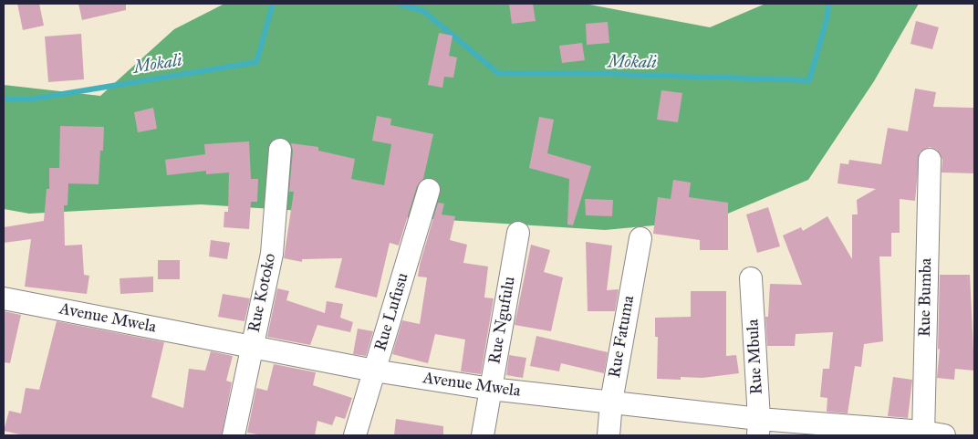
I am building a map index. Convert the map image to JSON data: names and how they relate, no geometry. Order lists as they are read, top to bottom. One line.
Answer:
{"streets":{"street":["Rue Kotoko","Rue Bumba","Rue Lufusu","Avenue Mwela","Rue Ngufulu","Rue Fatuma","Rue Mbula"]},"crossings":[["Rue Kotoko","Avenue Mwela"],["Rue Bumba","Avenue Mwela"],["Rue Lufusu","Avenue Mwela"],["Avenue Mwela","Rue Ngufulu"],["Avenue Mwela","Rue Fatuma"],["Avenue Mwela","Rue Mbula"]],"water":["Mokali"]}
